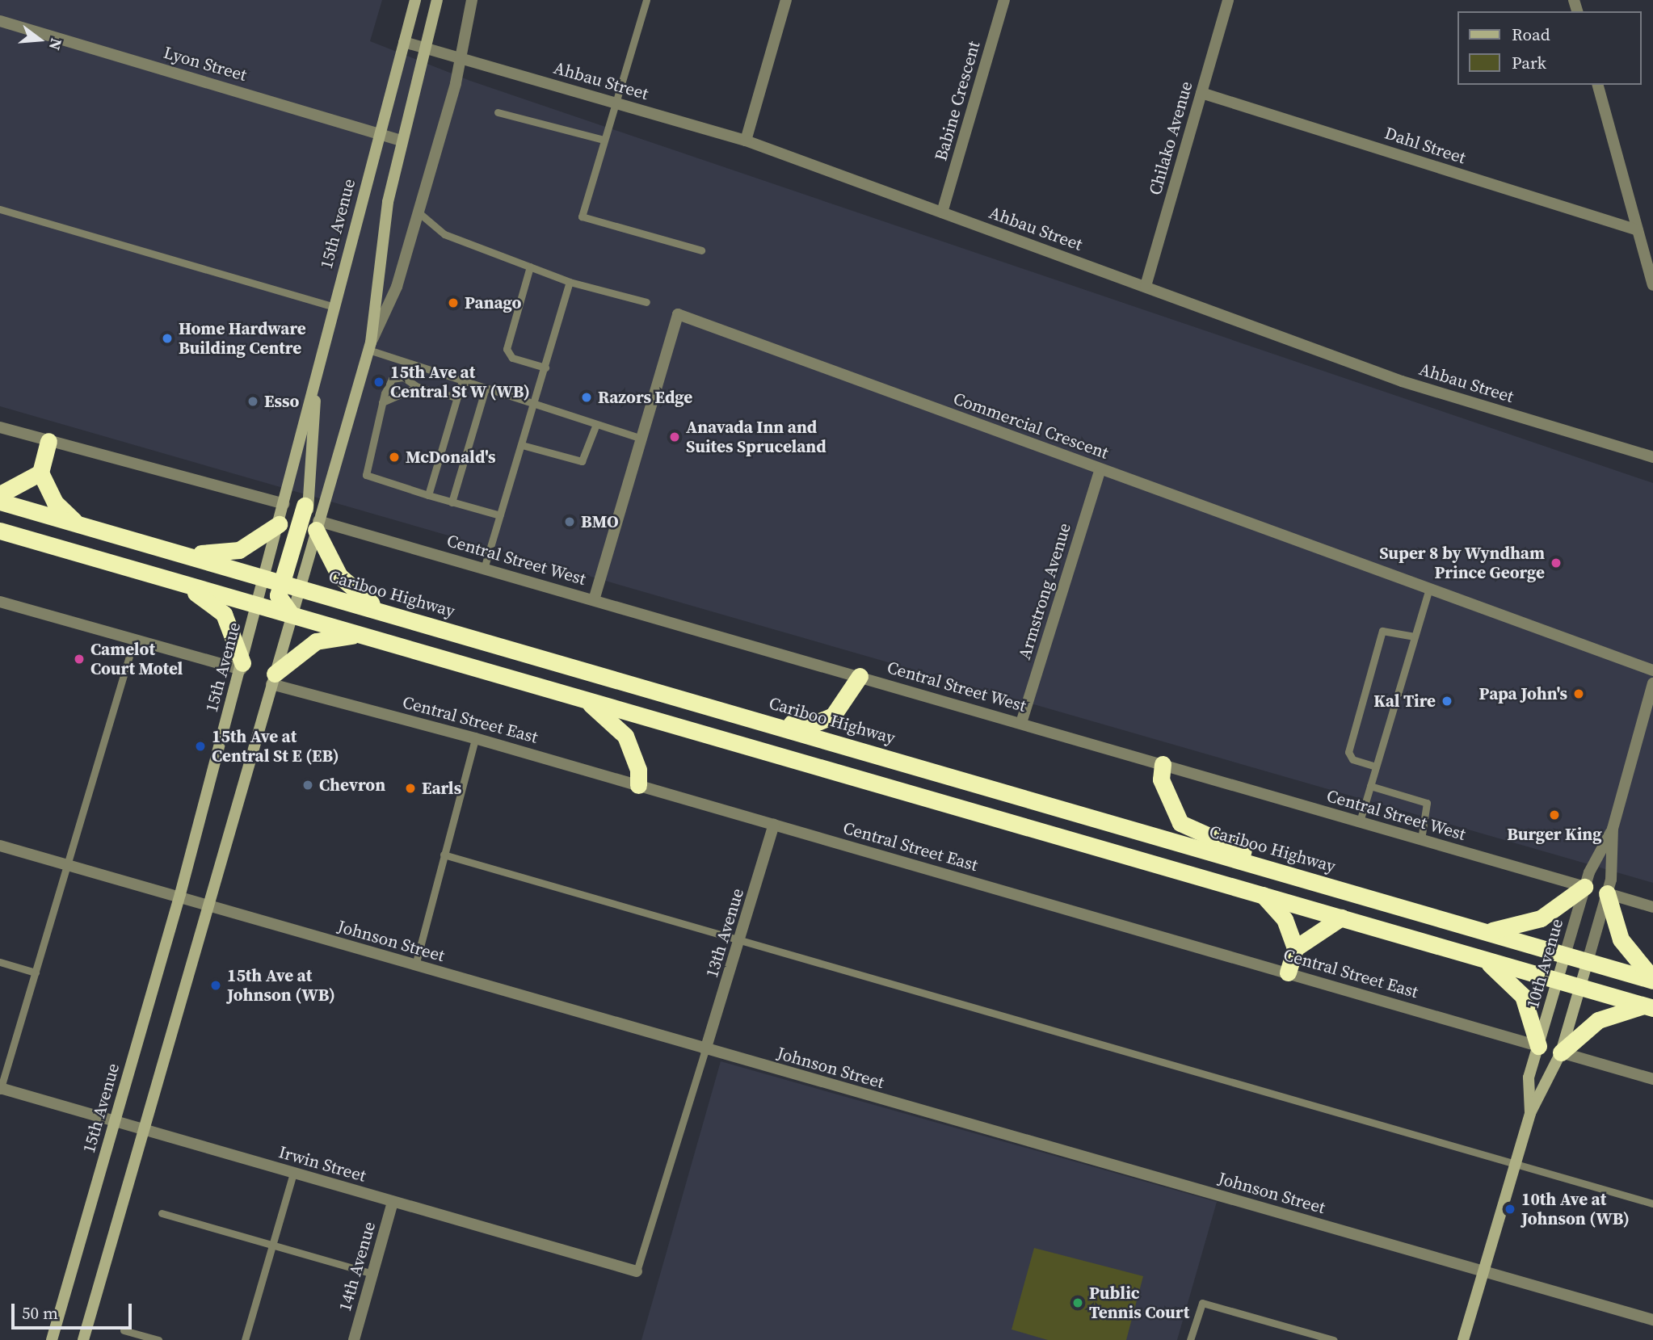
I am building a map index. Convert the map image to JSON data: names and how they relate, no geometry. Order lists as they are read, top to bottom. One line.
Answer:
{"streets":{"highway":["Cariboo Highway"],"main road":["15th Avenue","10th Avenue"],"street":["Lyon Street","Ahbau Street","Babine Crescent","Chilako Avenue","Dahl Street","Commercial Crescent","Central Street West","Armstrong Avenue","Central Street East","13th Avenue","Johnson Street","Irwin Street","14th Avenue"]},"crossings":[["Lyon Street","15th Avenue"],["Ahbau Street","Babine Crescent"],["Ahbau Street","Chilako Avenue"],["Ahbau Street","15th Avenue"],["Chilako Avenue","Dahl Street"],["15th Avenue","Cariboo Highway"],["15th Avenue","Johnson Street"],["15th Avenue","Irwin Street"],["Commercial Crescent","Central Street West"],["Commercial Crescent","Armstrong Avenue"],["Central Street West","Armstrong Avenue"],["Central Street West","10th Avenue"],["Cariboo Highway","10th Avenue"],["Central Street East","13th Avenue"],["Central Street East","10th Avenue"],["13th Avenue","Johnson Street"],["Johnson Street","10th Avenue"],["Irwin Street","14th Avenue"]],"places":["Panago","Home Hardware Building Centre","15th Ave at Central St W (WB)","Razors Edge","Esso","Anavada Inn and Suites Spruceland","McDonald's","BMO","Super 8 by Wyndham Prince George","Camelot Court Motel","Papa John's","Kal Tire","15th Ave at Central St E (EB)","Chevron","Earls","Burger King","15th Ave at Johnson (WB)","10th Ave at Johnson (WB)","Public Tennis Court"],"legend":["Road","Park"],"scale_bar":"50 m","north":"right"}
